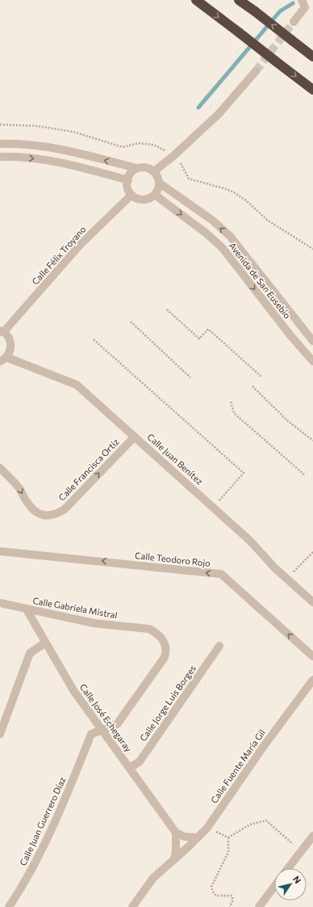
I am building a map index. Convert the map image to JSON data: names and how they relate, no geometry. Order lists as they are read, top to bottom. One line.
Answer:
{"streets":{"street":["Calle Félix Troyano","Avenida de San Eusebio","Calle Juan Benítez","Calle Francisca Ortiz","Calle Teodoro Rojo","Calle Gabriela Mistral","Calle Jorge Luis Borges","Calle José Echegaray","Calle Fuente María Gil","Calle Juan Guerrero Díaz"]},"crossings":[["Calle Félix Troyano","Avenida de San Eusebio"],["Calle Juan Benítez","Calle Francisca Ortiz"],["Calle Gabriela Mistral","Calle José Echegaray"],["Calle Gabriela Mistral","Calle Juan Guerrero Díaz"],["Calle Jorge Luis Borges","Calle José Echegaray"],["Calle José Echegaray","Calle Juan Guerrero Díaz"]],"one_way":["Calle Teodoro Rojo"],"north":"top right"}
